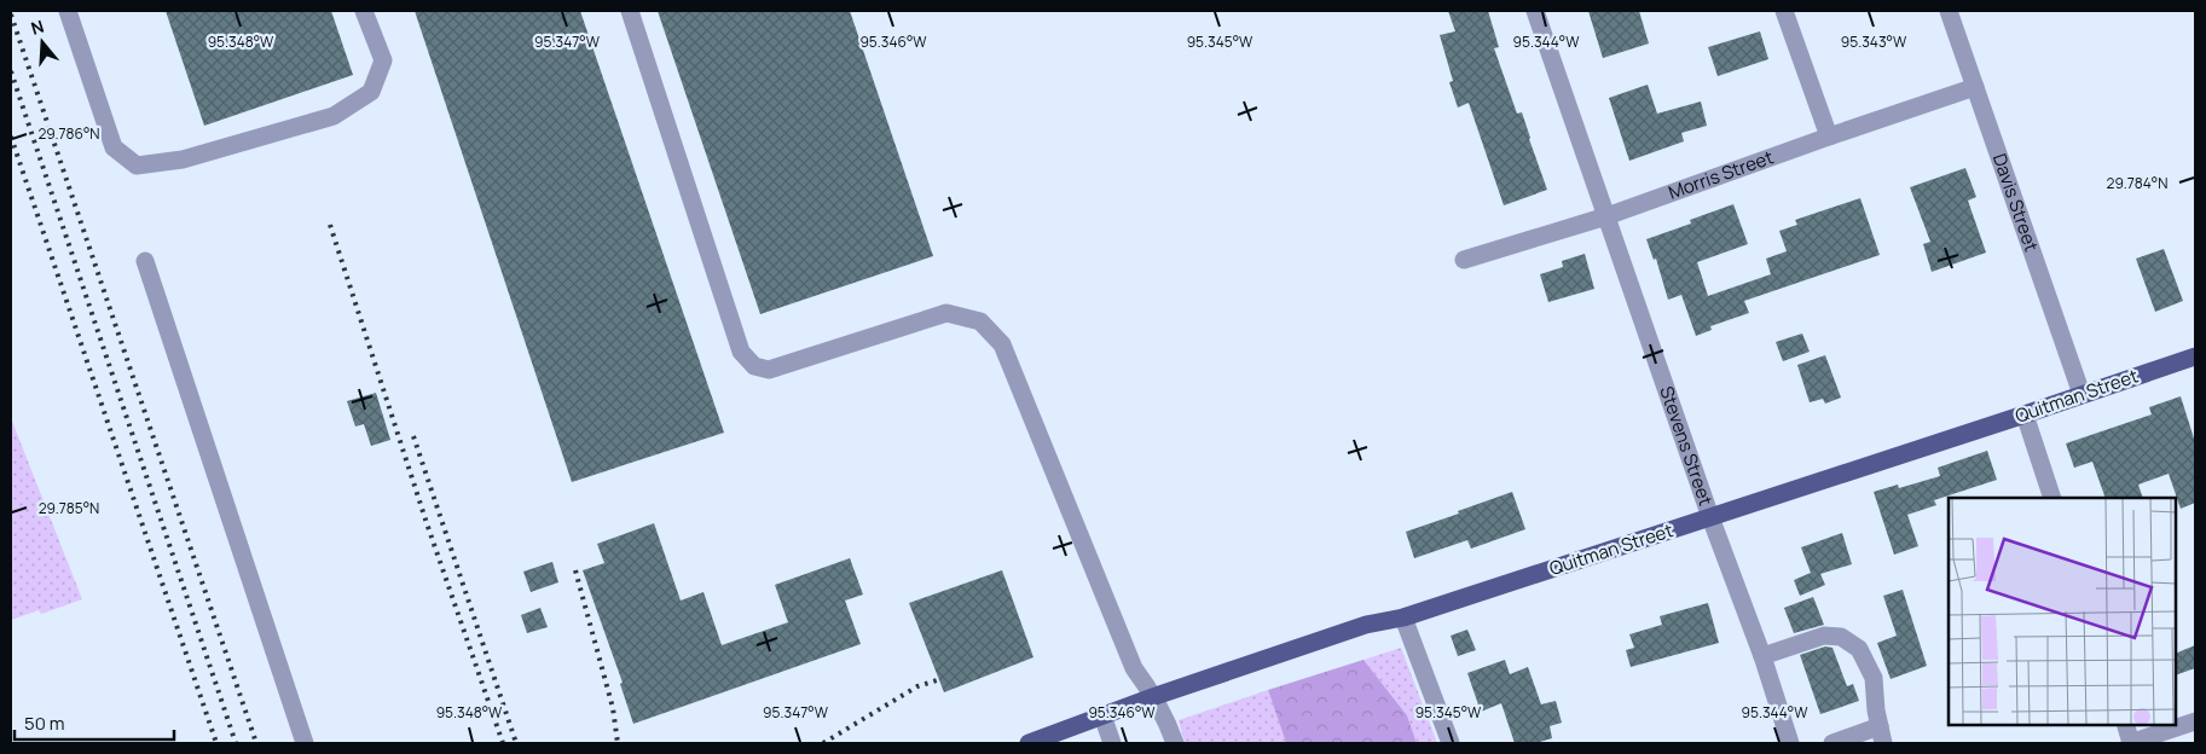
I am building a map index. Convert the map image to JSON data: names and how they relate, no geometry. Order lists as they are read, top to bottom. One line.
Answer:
{"streets":{"main road":["Quitman Street"],"street":["Morris Street","Davis Street","Stevens Street"]},"crossings":[["Morris Street","Davis Street"],["Morris Street","Stevens Street"],["Davis Street","Quitman Street"],["Quitman Street","Stevens Street"]],"scale_bar":"50 m","north":"top","coordinates":["95.348°W","95.347°W","95.346°W","95.345°W","95.344°W","95.343°W","29.786°N","29.784°N","29.785°N"]}
